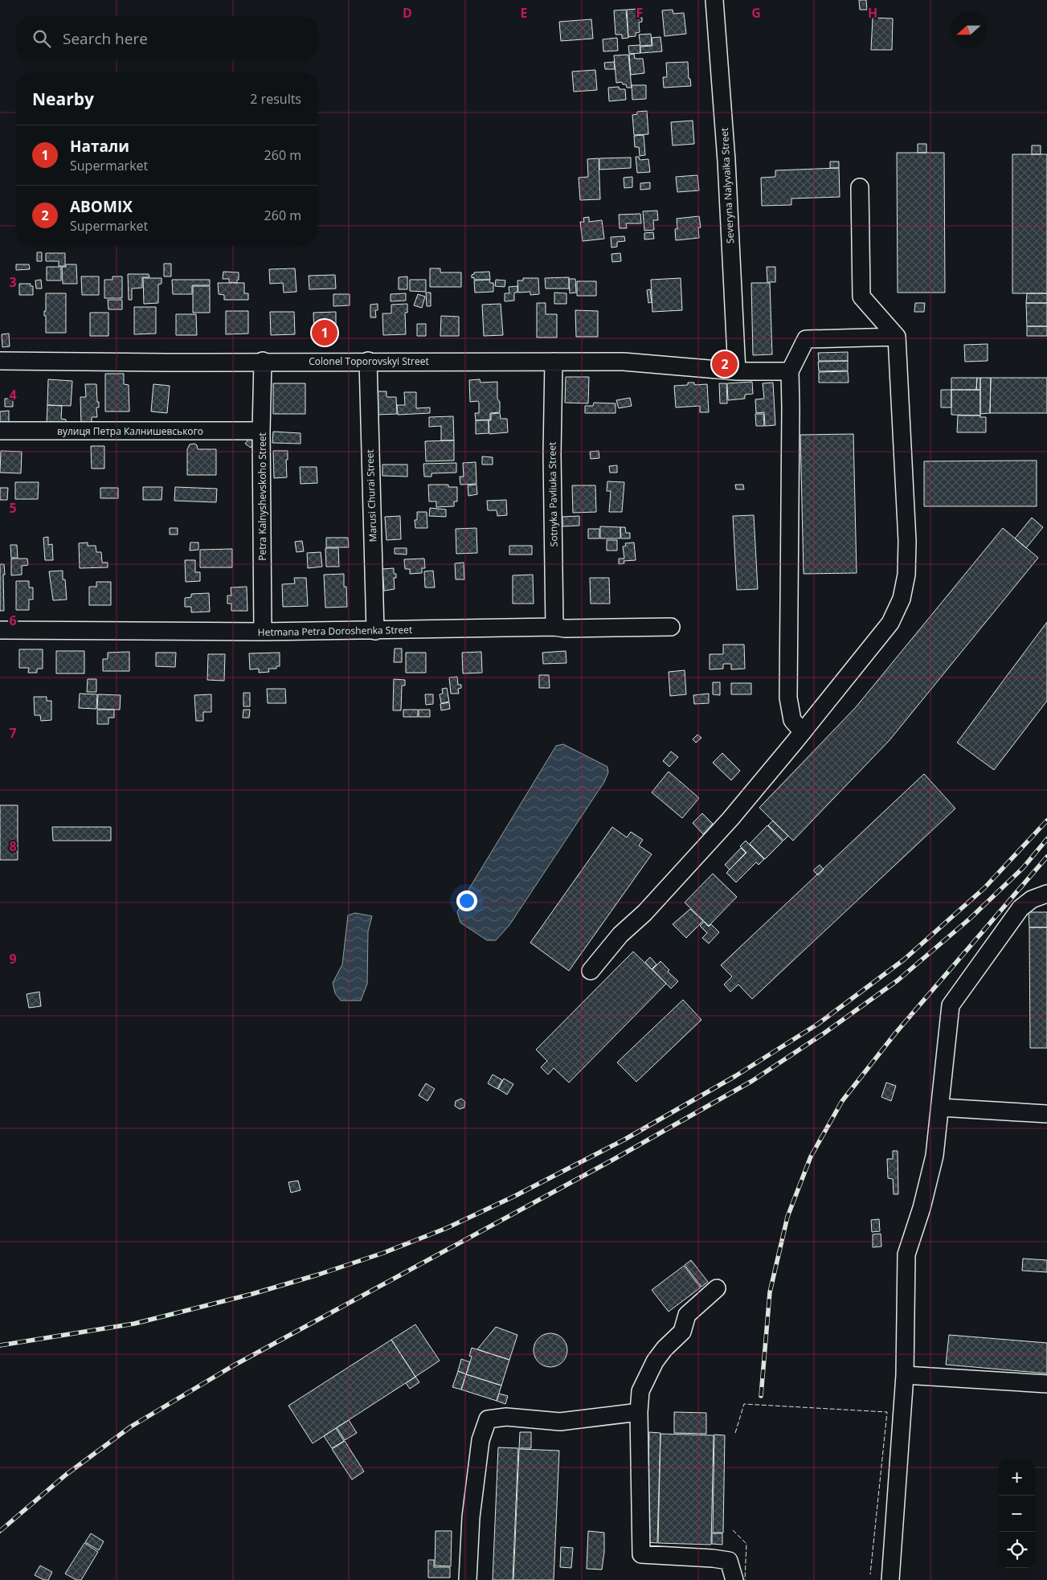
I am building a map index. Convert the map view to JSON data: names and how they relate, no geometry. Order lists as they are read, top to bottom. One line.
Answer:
{"streets":{"street":["Severyna Nalyvaika Street","Colonel Toporovskyi Street","вулиця Петра Калнишевського","Sotnyka Pavliuka Street","Marusi Churai Street","Petra Kalnyshevskoho Street","Hetmana Petra Doroshenka Street"]},"crossings":[["Severyna Nalyvaika Street","Colonel Toporovskyi Street"],["Colonel Toporovskyi Street","Sotnyka Pavliuka Street"],["Colonel Toporovskyi Street","Marusi Churai Street"],["Colonel Toporovskyi Street","Petra Kalnyshevskoho Street"],["вулиця Петра Калнишевського","Petra Kalnyshevskoho Street"],["Sotnyka Pavliuka Street","Hetmana Petra Doroshenka Street"],["Marusi Churai Street","Hetmana Petra Doroshenka Street"],["Petra Kalnyshevskoho Street","Hetmana Petra Doroshenka Street"]],"north":"left","page":{"search":"Search here","heading":["Nearby","2 results"],"list":[{"mark":"1","name":"Натали","note":"Supermarket","value":"260 m"},{"mark":"2","name":"ABOMIX","note":"Supermarket","value":"260 m"}],"pins":["1","2"],"map_buttons":["+","−"]},"grid":{"columns":["D","E","F","G","H"],"rows":["3","4","5","6","7","8","9"]}}
